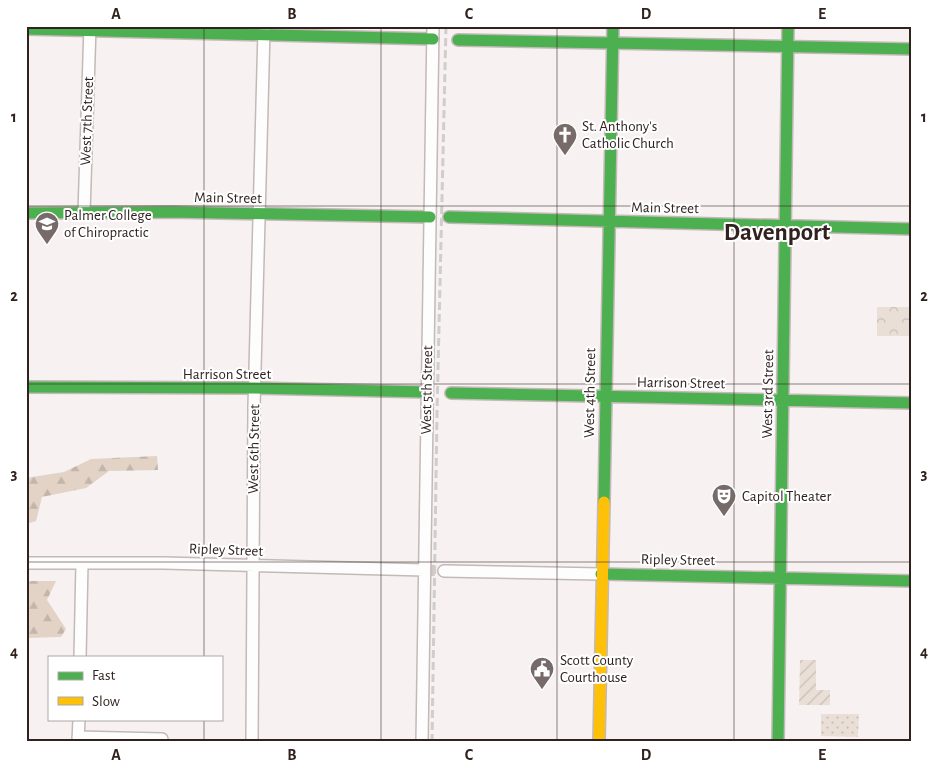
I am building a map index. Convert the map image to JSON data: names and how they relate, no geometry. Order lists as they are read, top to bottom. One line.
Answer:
{"streets":{"main road":["Main Street","Harrison Street","West 4th Street","West 3rd Street","Ripley Street"],"street":["West 7th Street","West 5th Street","West 6th Street"]},"crossings":[["West 7th Street","Main Street"],["Main Street","West 5th Street"],["Main Street","West 4th Street"],["Main Street","West 3rd Street"],["Main Street","West 6th Street"],["Harrison Street","West 5th Street"],["Harrison Street","West 4th Street"],["Harrison Street","West 3rd Street"],["Harrison Street","West 6th Street"],["West 5th Street","Ripley Street"],["West 4th Street","Ripley Street"],["West 3rd Street","Ripley Street"],["West 6th Street","Ripley Street"]],"districts":["Davenport"],"places":{"church":["St. Anthony's Catholic Church"],"school or university":["Palmer College of Chiropractic"],"theatre":["Capitol Theater"],"public building":["Scott County Courthouse"]},"legend":["Fast","Slow"],"grid":{"columns":["A","B","C","D","E"],"rows":["1","2","3","4"]}}
